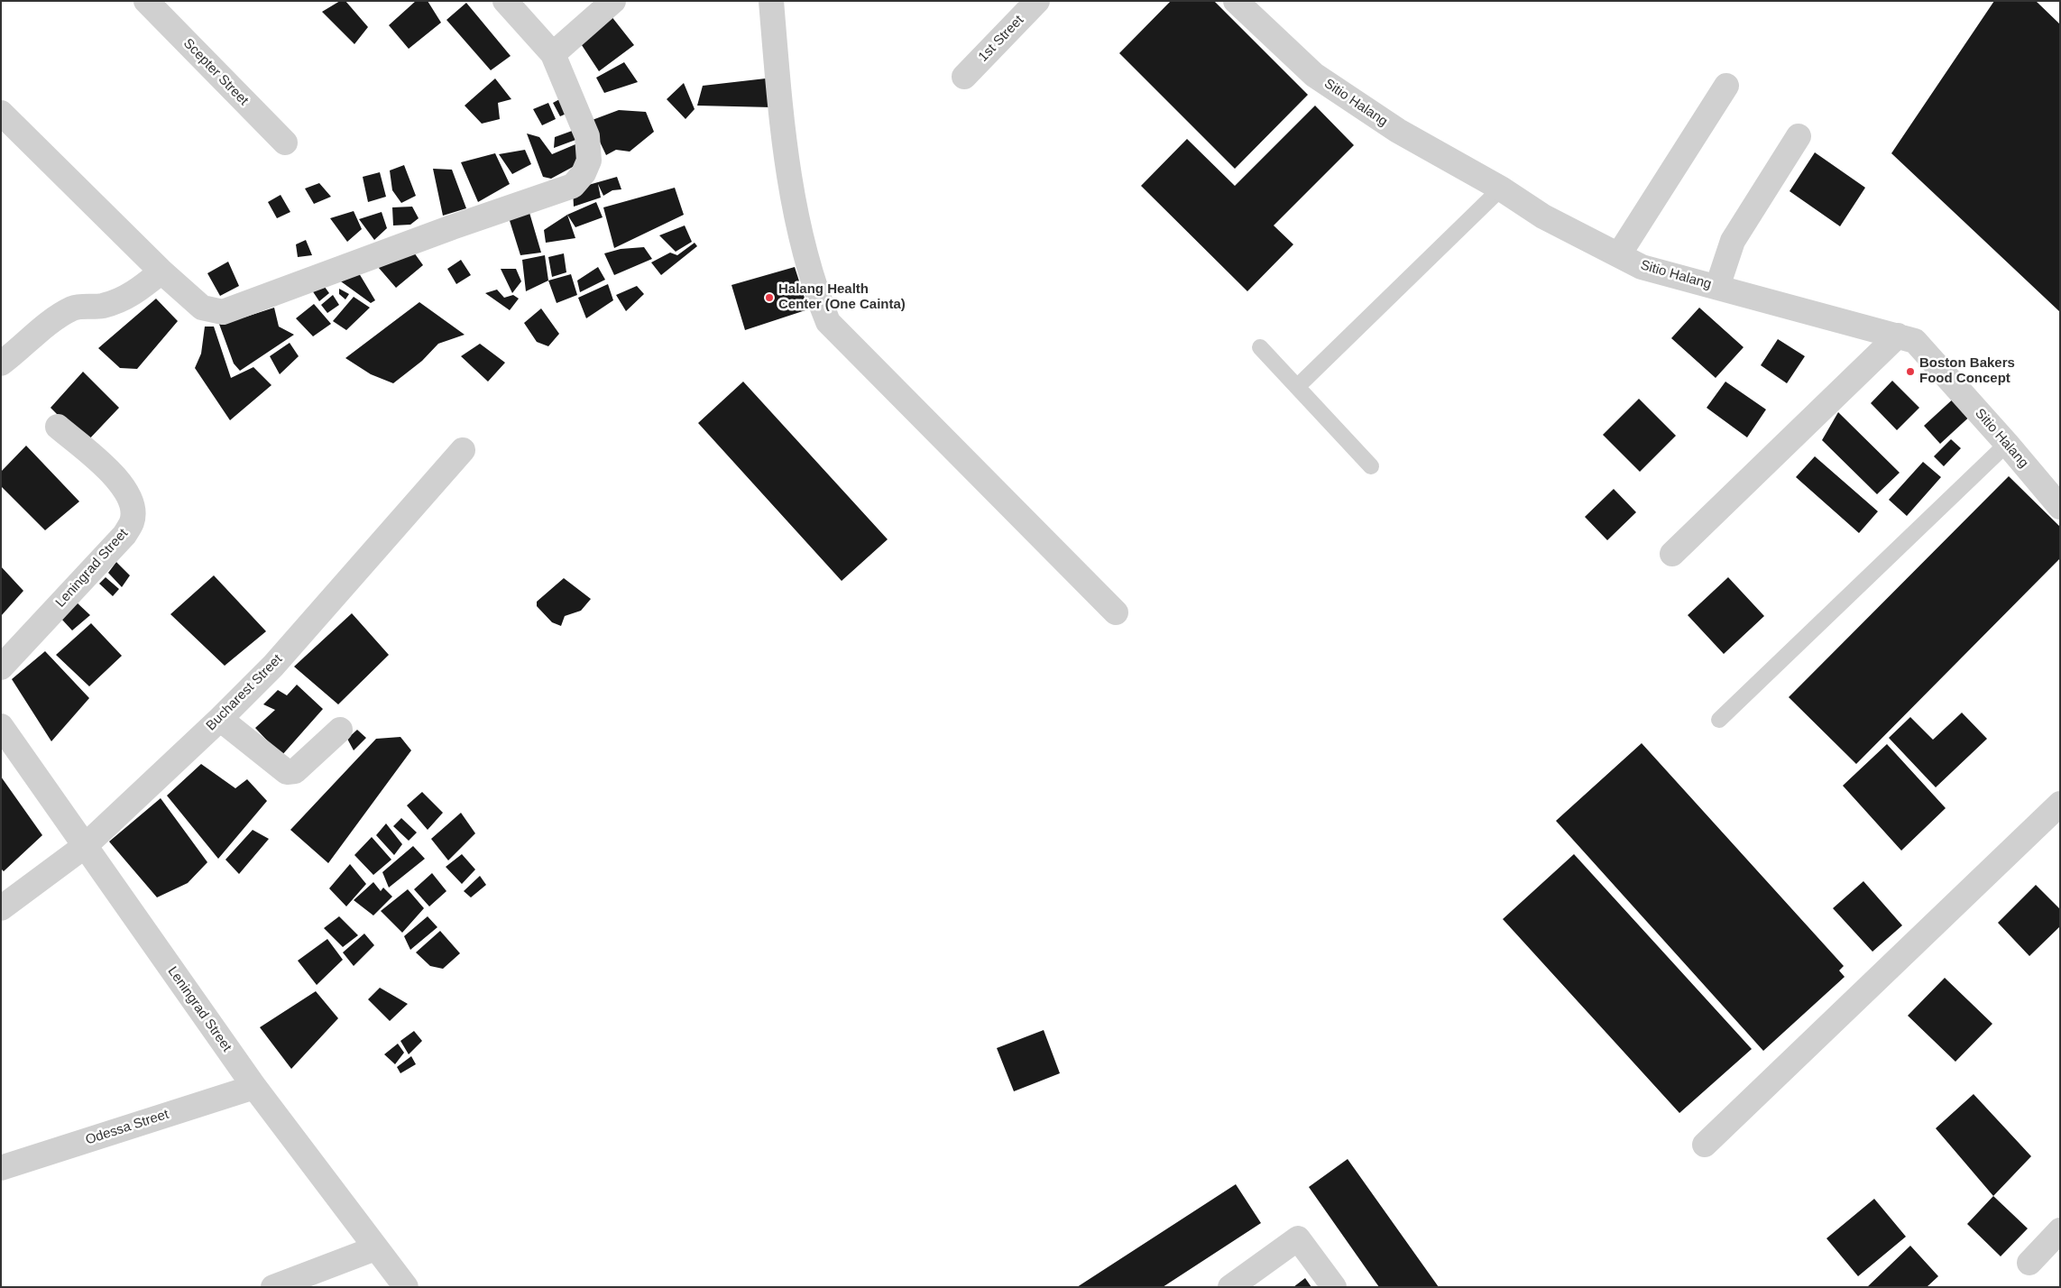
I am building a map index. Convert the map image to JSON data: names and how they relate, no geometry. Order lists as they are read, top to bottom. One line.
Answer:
{"streets":{"street":["1st Street","Scepter Street","Sitio Halang","Leningrad Street","Bucharest Street","Odessa Street"]},"crossings":[["Leningrad Street","Bucharest Street"],["Leningrad Street","Odessa Street"]],"places":["Halang Health Center (One Cainta)","Boston Bakers Food Concept"]}
